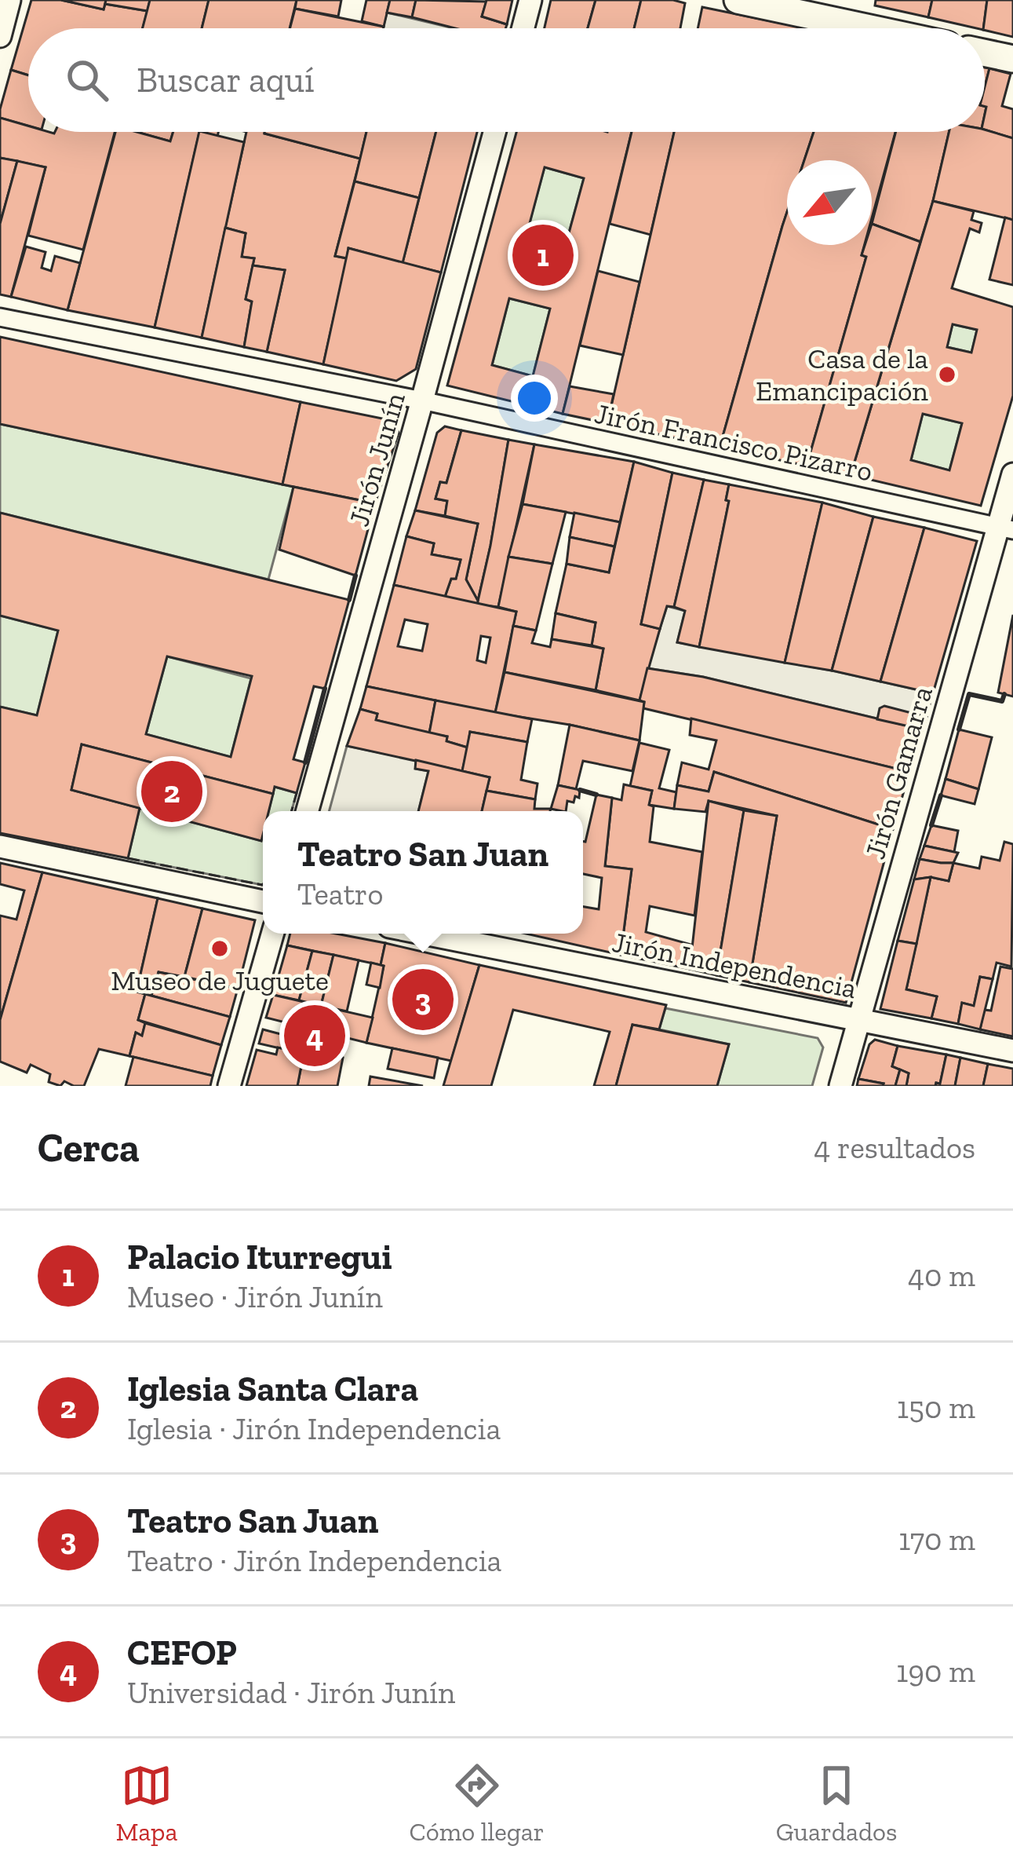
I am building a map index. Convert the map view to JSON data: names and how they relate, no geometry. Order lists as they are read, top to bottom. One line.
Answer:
{"streets":{"street":["Jirón Francisco Pizarro","Jirón Junín","Jirón Gamarra","Jirón Independencia"]},"crossings":[["Jirón Francisco Pizarro","Jirón Junín"],["Jirón Francisco Pizarro","Jirón Gamarra"],["Jirón Gamarra","Jirón Independencia"]],"places":["Casa de la Emancipación","Museo de Juguete"],"north":"bottom left","page":{"search":"Buscar aquí","pins":["1","2","3","4"],"popup":["Teatro San Juan","Teatro"],"heading":["Cerca","4 resultados"],"list":[{"mark":"1","name":"Palacio Iturregui","note":"Museo · Jirón Junín","value":"40 m"},{"mark":"2","name":"Iglesia Santa Clara","note":"Iglesia · Jirón Independencia","value":"150 m"},{"mark":"3","name":"Teatro San Juan","note":"Teatro · Jirón Independencia","value":"170 m"},{"mark":"4","name":"CEFOP","note":"Universidad · Jirón Junín","value":"190 m"}],"nav":["Mapa","Cómo llegar","Guardados"]}}
